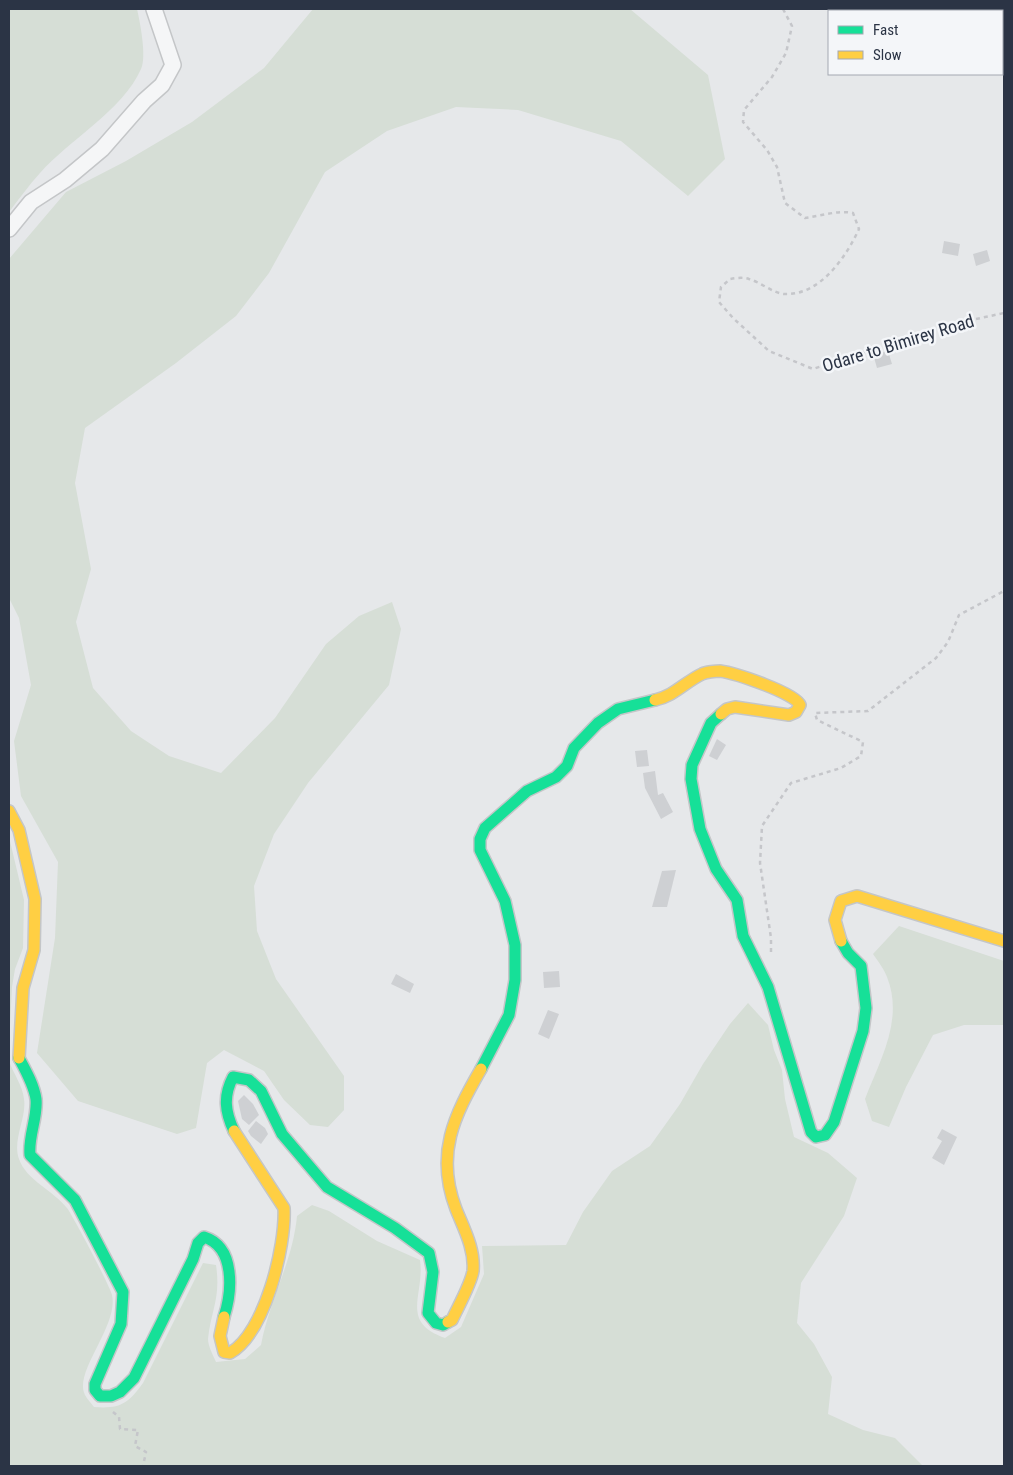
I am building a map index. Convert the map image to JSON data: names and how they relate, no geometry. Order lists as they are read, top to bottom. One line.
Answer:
{"streets":{"path":["Odare to Bimirey Road"]},"legend":["Fast","Slow"]}
